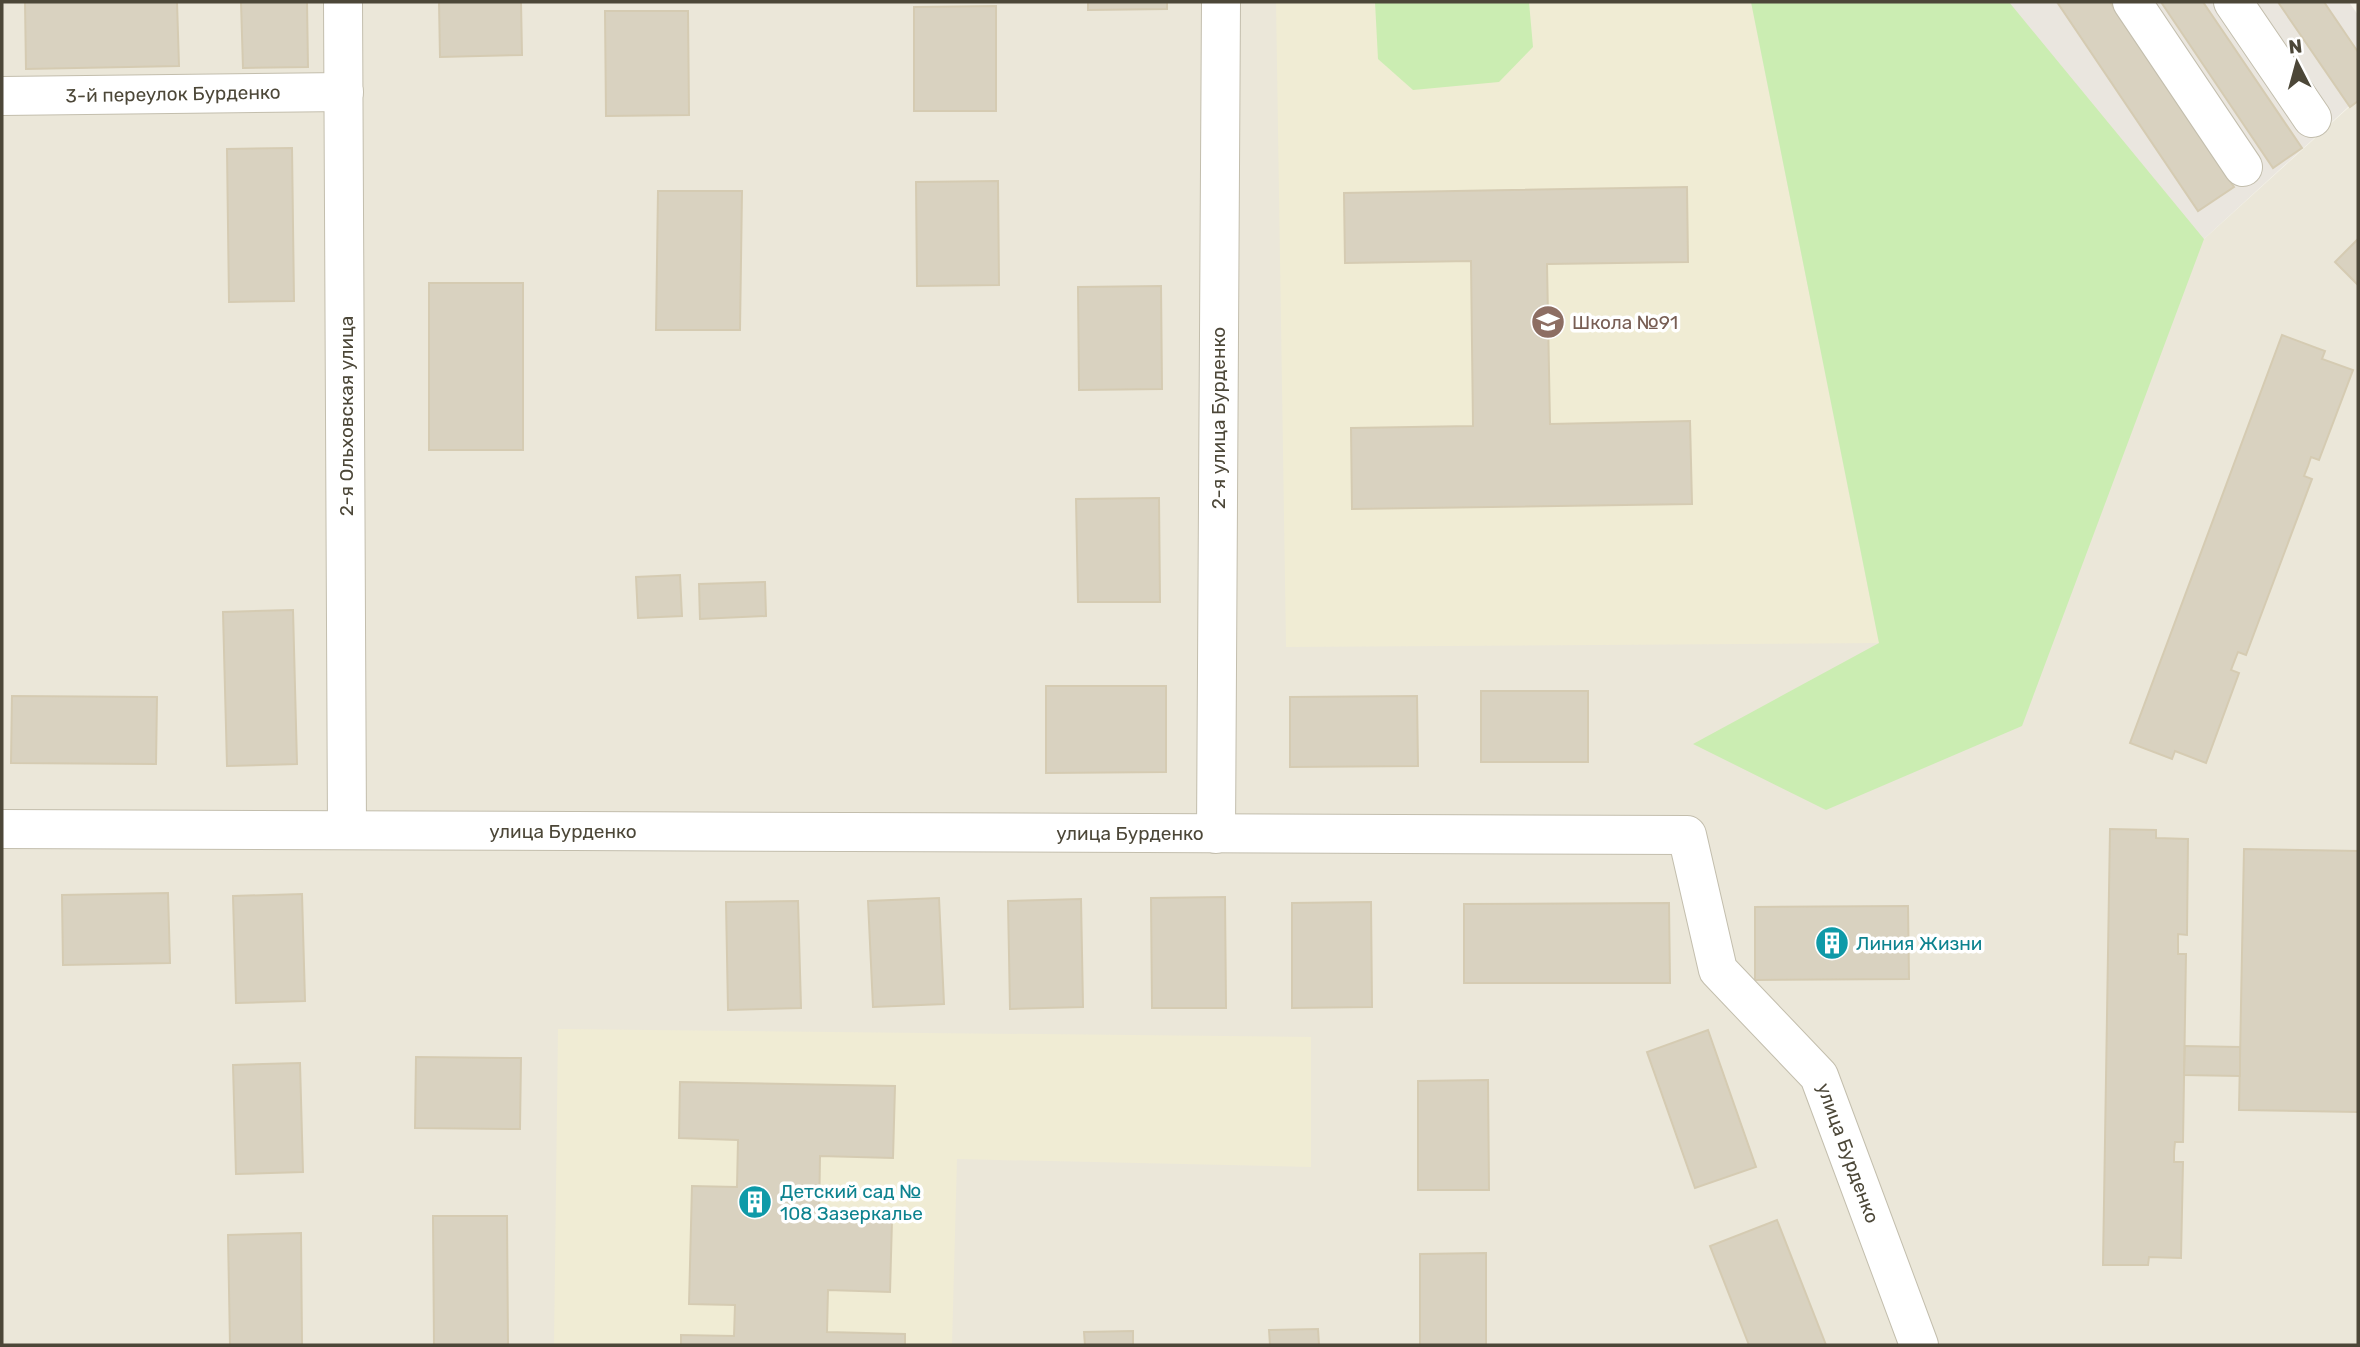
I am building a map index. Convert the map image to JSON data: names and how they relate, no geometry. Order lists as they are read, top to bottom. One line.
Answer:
{"streets":{"street":["3-й переулок Бурденко","2-я Ольховская улица","2-я улица Бурденко","улица Бурденко"]},"crossings":[["3-й переулок Бурденко","2-я Ольховская улица"],["2-я Ольховская улица","улица Бурденко"],["2-я улица Бурденко","улица Бурденко"]],"places":{"school or university":["Школа №91"],"building":["Линия Жизни","Детский сад № 108 Зазеркалье"]},"north":"top"}
